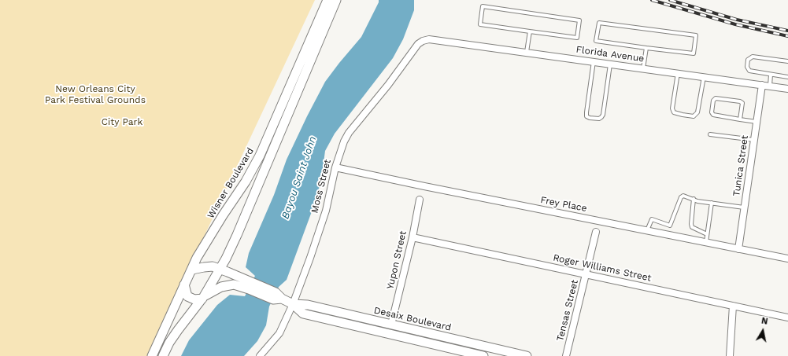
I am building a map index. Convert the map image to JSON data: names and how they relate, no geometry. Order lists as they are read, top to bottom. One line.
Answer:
{"streets":{"street":["Florida Avenue","Tunica Street","Wisner Boulevard","Moss Street","Frey Place","Yupon Street","Roger Williams Street","Tensas Street","Desaix Boulevard"]},"crossings":[["Florida Avenue","Tunica Street"],["Florida Avenue","Moss Street"],["Tunica Street","Frey Place"],["Wisner Boulevard","Desaix Boulevard"],["Moss Street","Frey Place"],["Moss Street","Desaix Boulevard"],["Yupon Street","Roger Williams Street"],["Yupon Street","Desaix Boulevard"],["Roger Williams Street","Tensas Street"]],"water":["Bayou Saint John"],"parks":["New Orleans City Park Festival Grounds","City Park"],"north":"top"}
